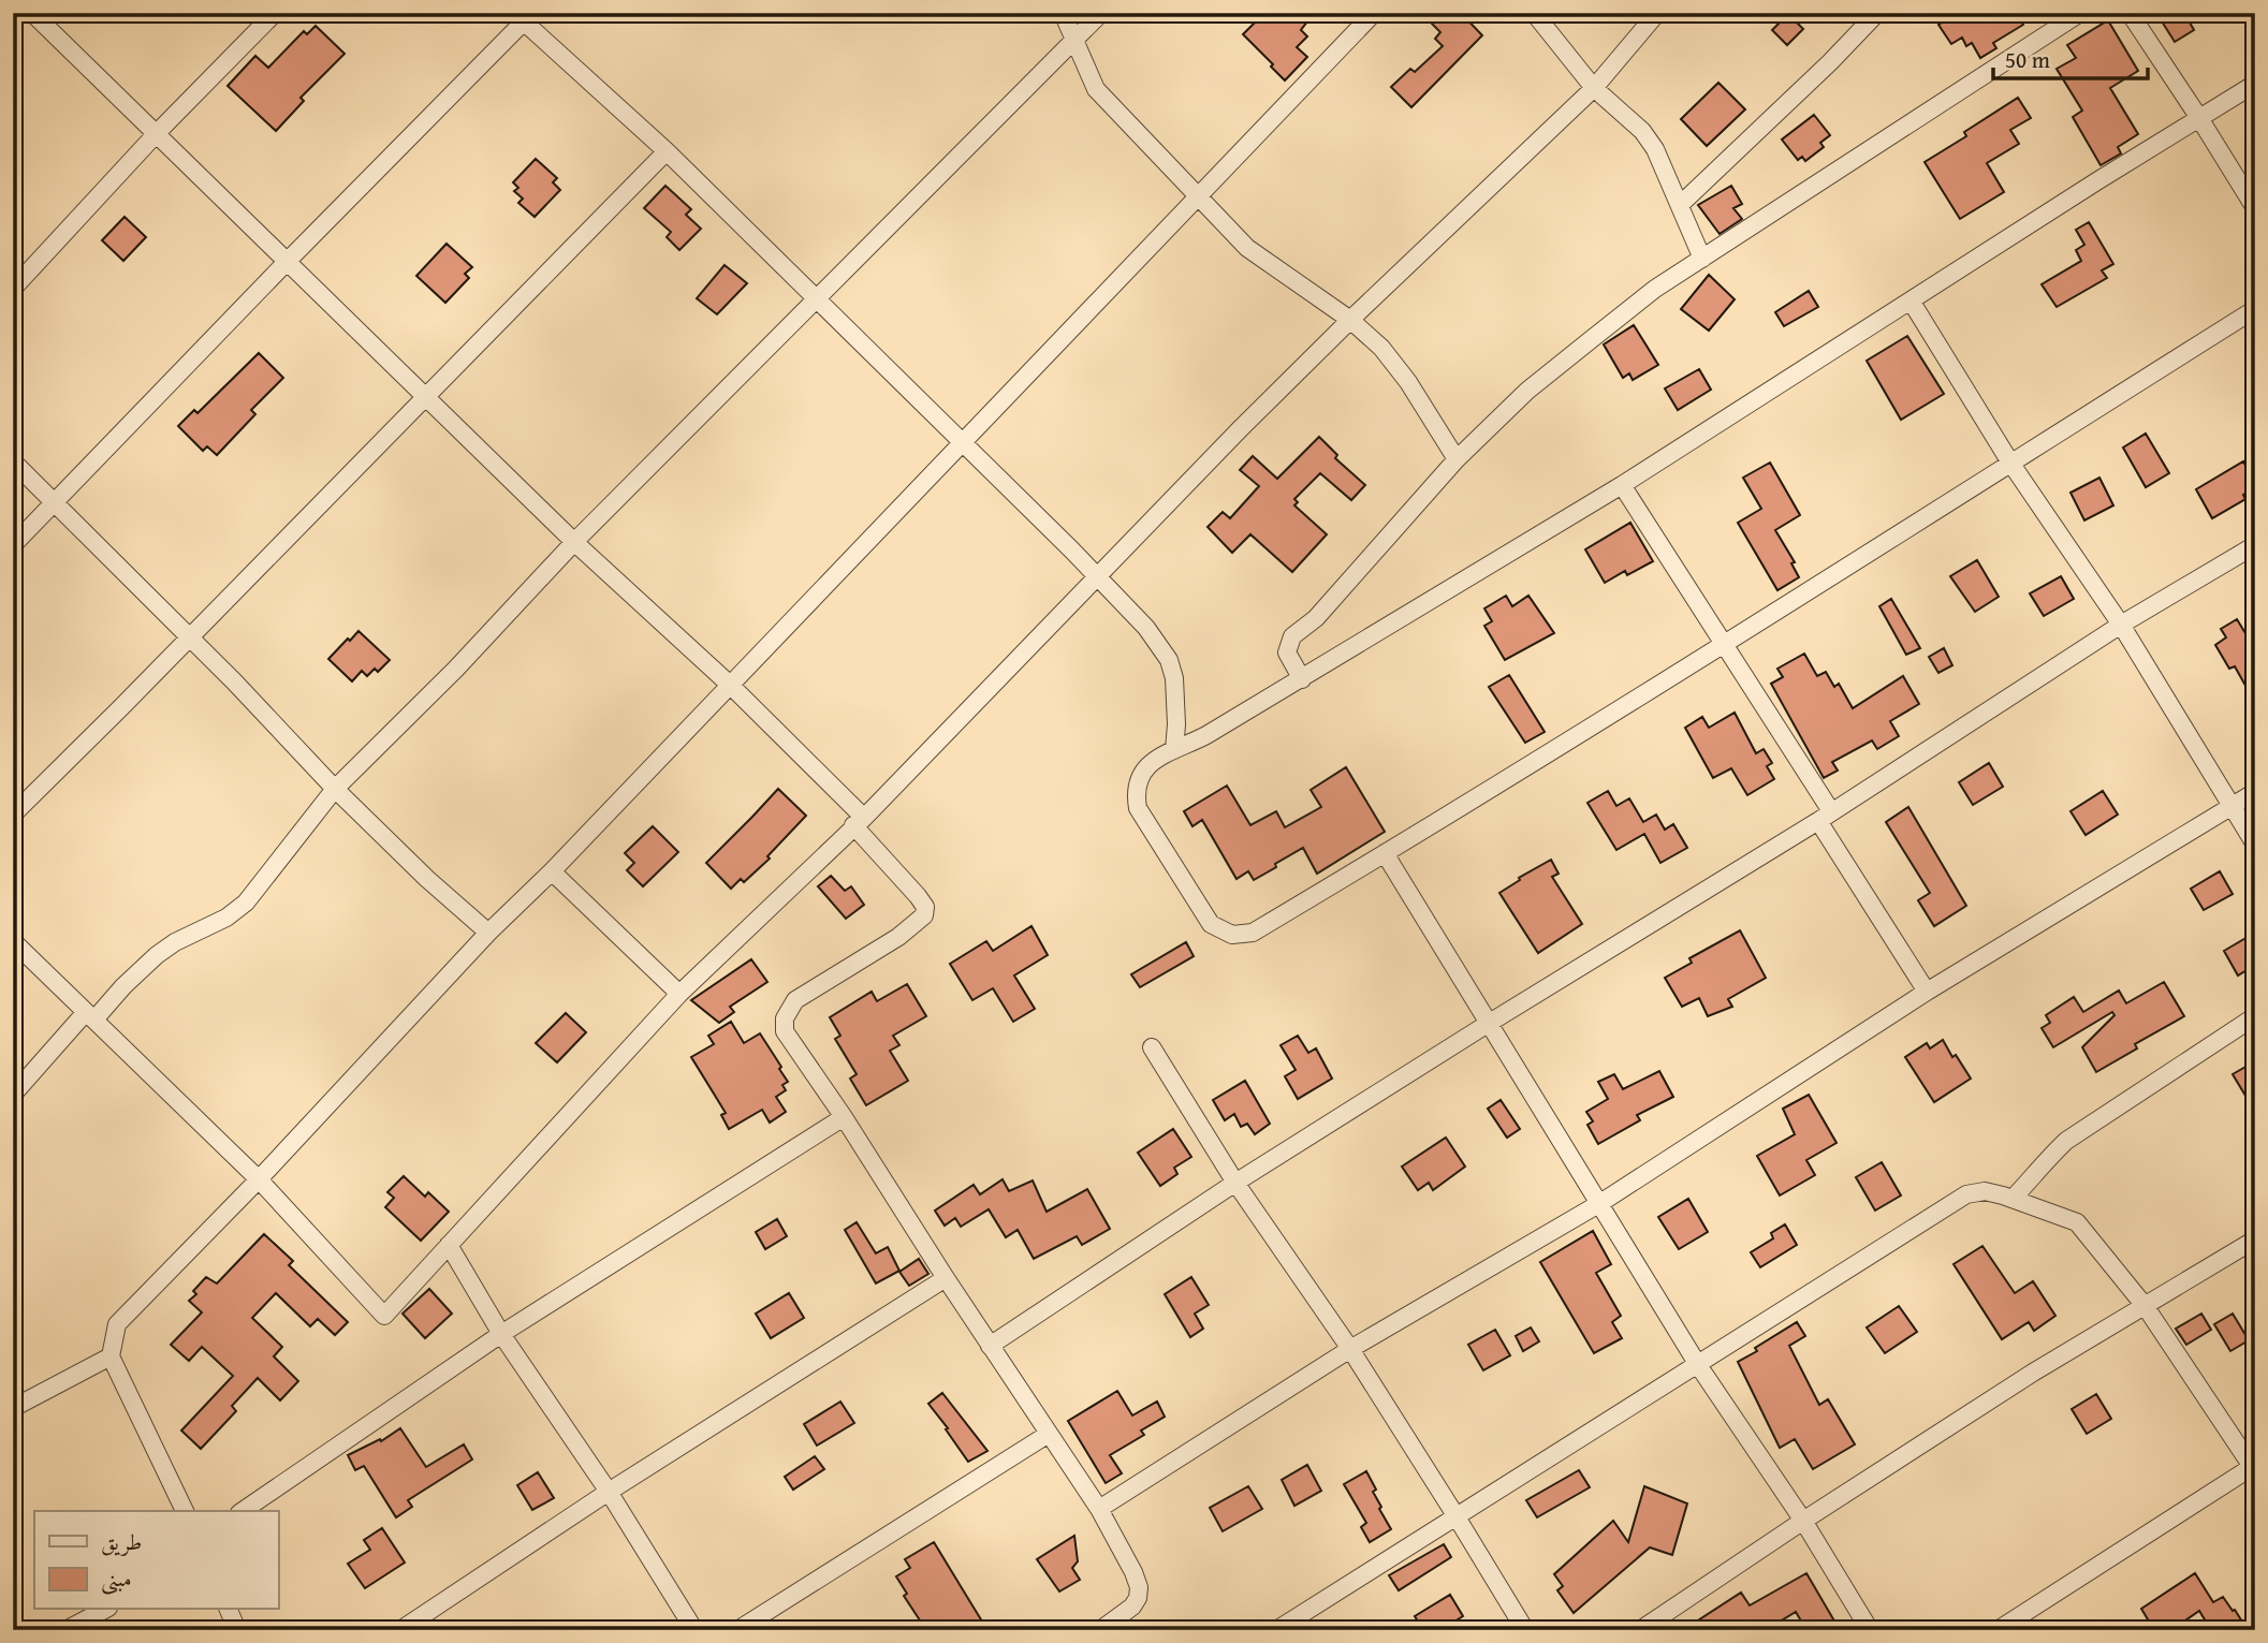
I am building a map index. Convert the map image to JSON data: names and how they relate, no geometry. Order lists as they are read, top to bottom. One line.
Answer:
{"legend":["طريق","مبنى"],"scale_bar":"50 m"}
